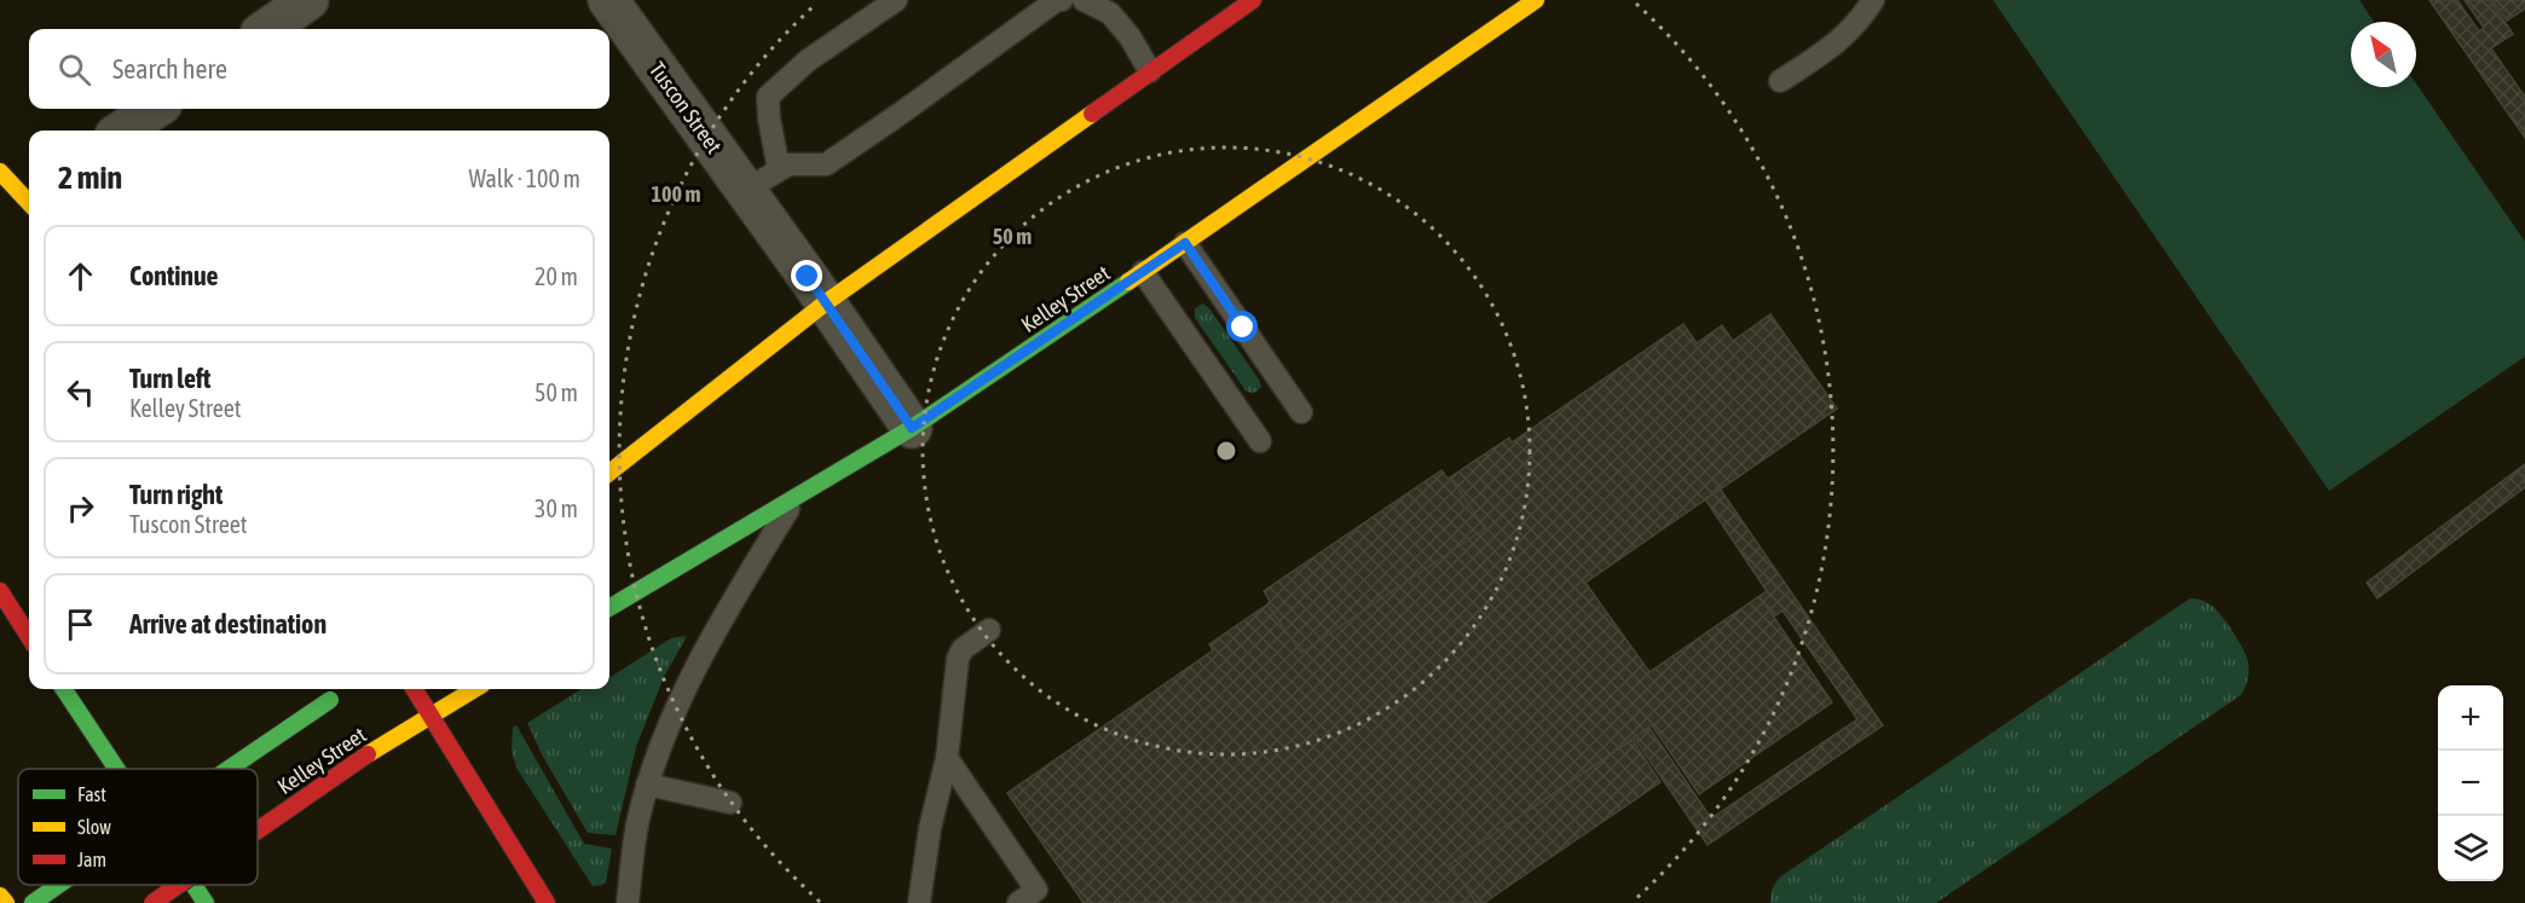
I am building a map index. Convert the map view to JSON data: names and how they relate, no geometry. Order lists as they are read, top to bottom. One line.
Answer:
{"streets":{"main road":["Kelley Street"],"street":["Tuscon Street"]},"crossings":[["Tuscon Street","Kelley Street"]],"legend":["Fast","Slow","Jam"],"north":"top left","page":{"search":"Search here","heading":["2 min","Walk · 100 m"],"list":[["Continue","20 m"],["Turn left","Kelley Street","50 m"],["Turn right","Tuscon Street","30 m"],"Arrive at destination"],"map_buttons":["+","−"]},"rings":["100 m","50 m"]}
